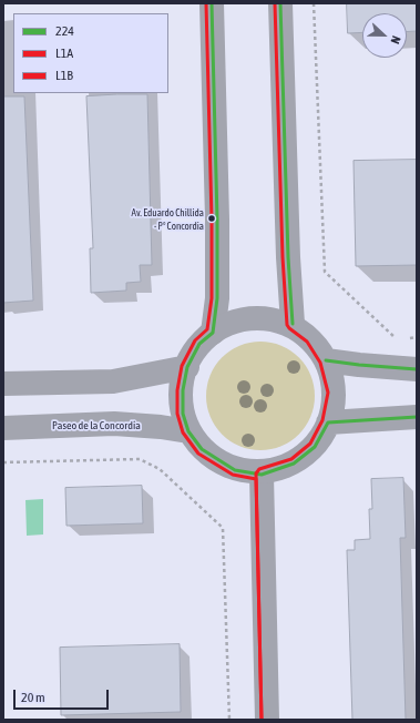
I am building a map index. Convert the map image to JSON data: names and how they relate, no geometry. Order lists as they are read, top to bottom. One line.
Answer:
{"streets":{"street":["Paseo de la Concordia"]},"places":["Av. Eduardo Chillida - Pº Concordia"],"lines":["transit line 224","transit line L1A","transit line L1B"],"legend":["224","L1A","L1B"],"scale_bar":"20 m","north":"right"}
